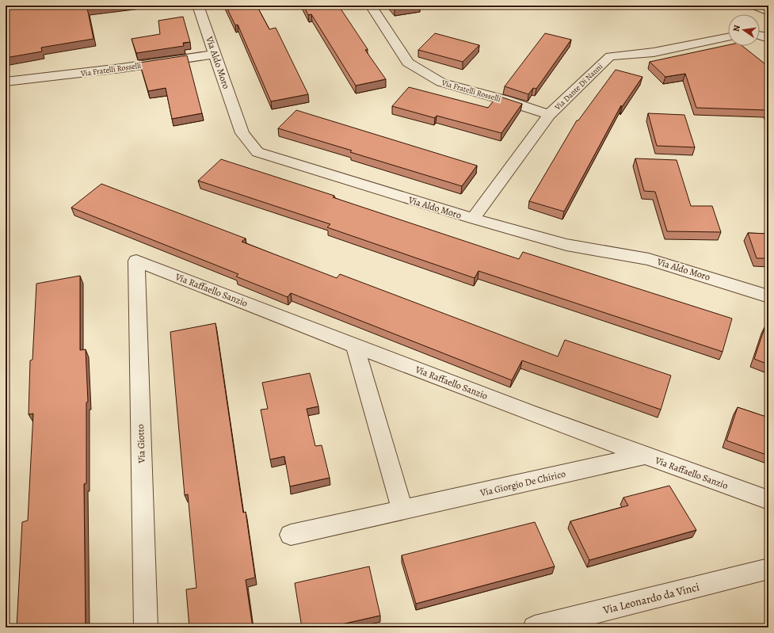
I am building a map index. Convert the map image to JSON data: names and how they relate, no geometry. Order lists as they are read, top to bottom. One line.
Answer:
{"streets":{"street":["Via Aldo Moro","Via Fratelli Rosselli","Via Dante Di Nanni","Via Raffaello Sanzio","Via Giotto","Via Giorgio De Chirico","Via Leonardo da Vinci"]},"crossings":[["Via Aldo Moro","Via Fratelli Rosselli"],["Via Aldo Moro","Via Dante Di Nanni"],["Via Fratelli Rosselli","Via Dante Di Nanni"],["Via Raffaello Sanzio","Via Giotto"],["Via Raffaello Sanzio","Via Giorgio De Chirico"]],"north":"left"}
